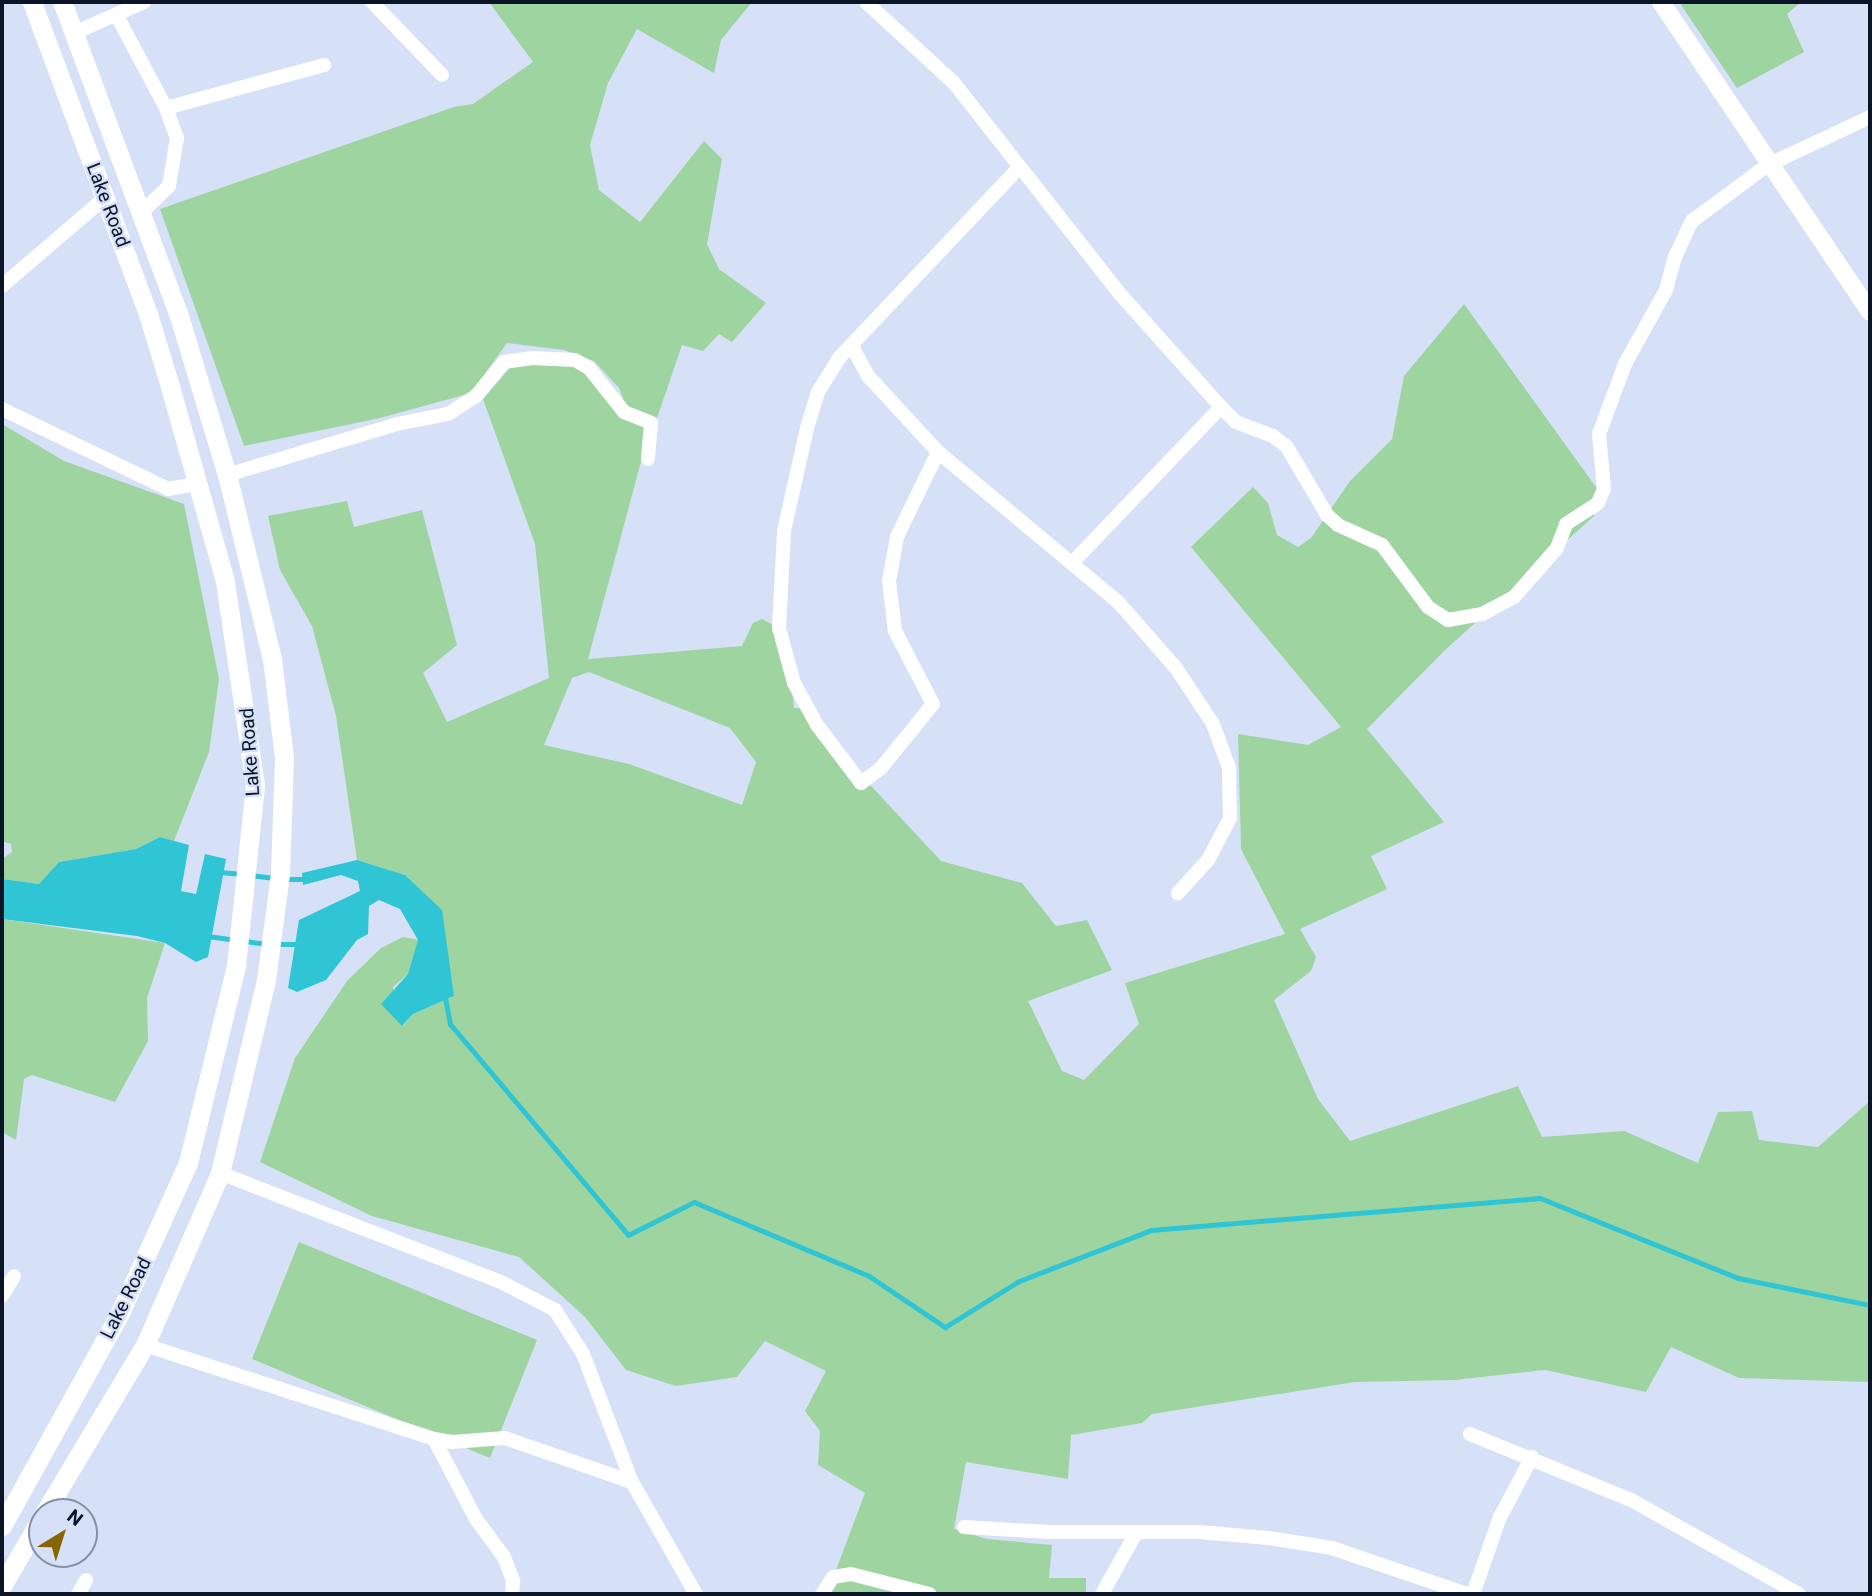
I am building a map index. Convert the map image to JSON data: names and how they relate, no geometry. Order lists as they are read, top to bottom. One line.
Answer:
{"streets":{"main road":["Lake Road"]},"north":"top right"}
